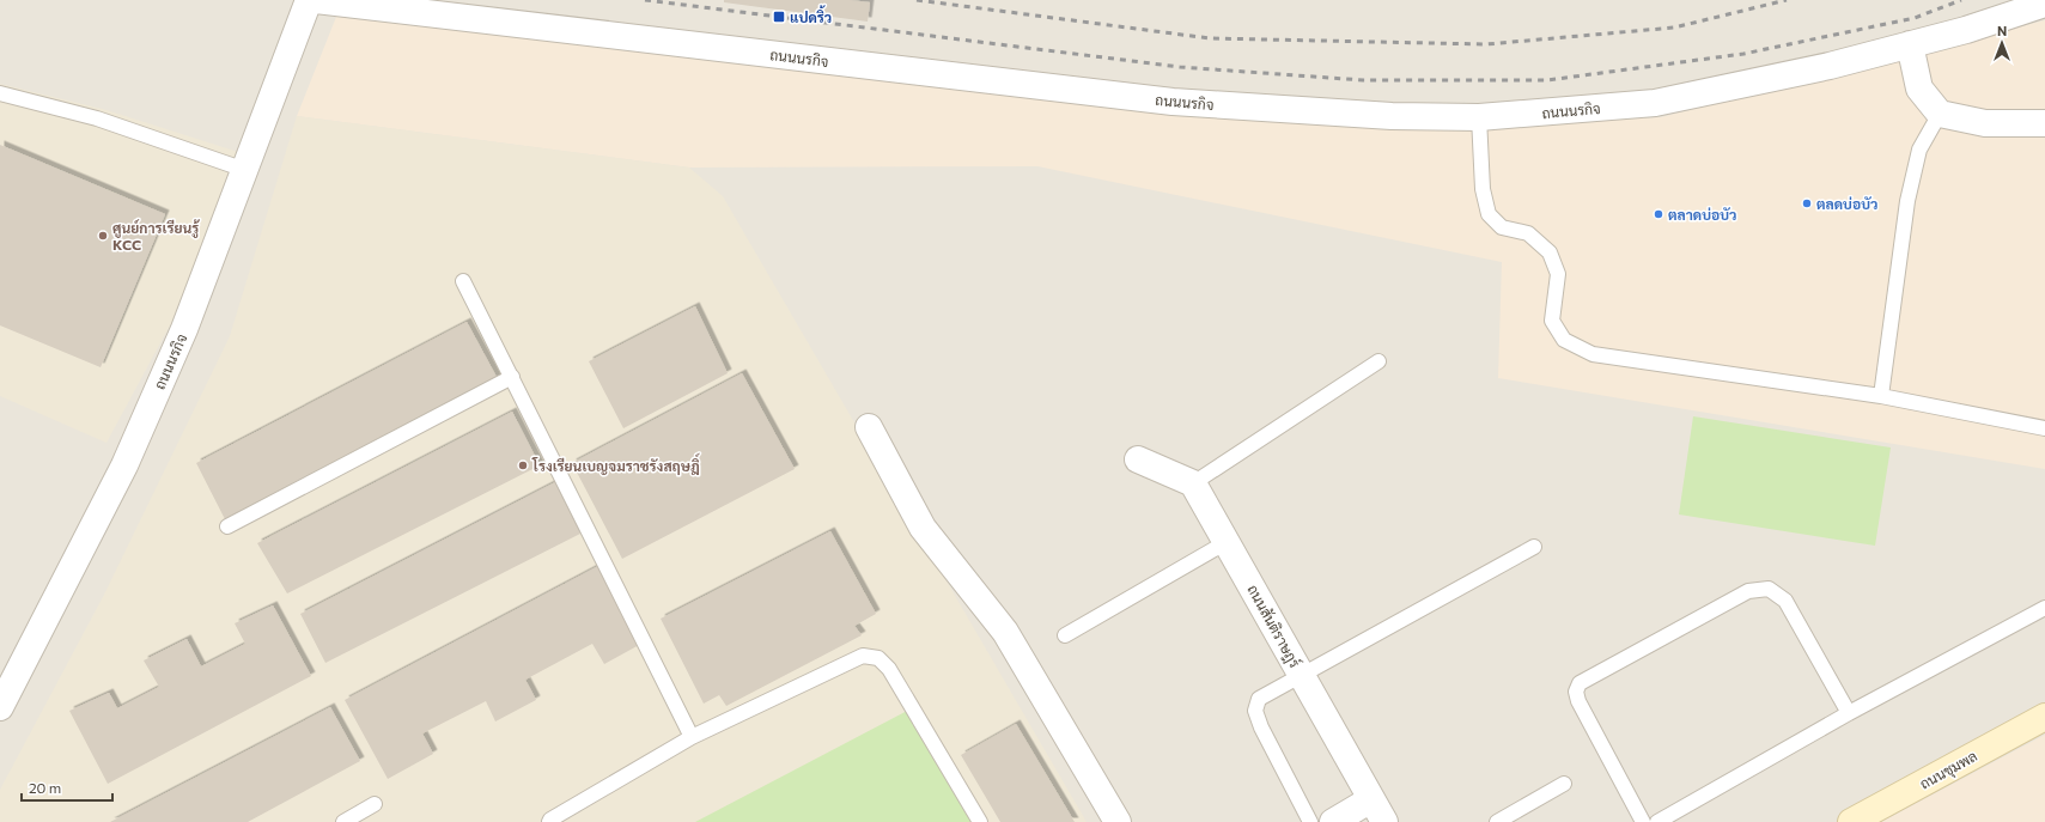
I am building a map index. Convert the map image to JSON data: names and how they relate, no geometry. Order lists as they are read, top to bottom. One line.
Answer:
{"streets":{"main road":["ถนนชุมพล"],"street":["ถนนนรกิจ","ถนนสันติราษฎร์"]},"places":{"transit":["แปดริ้ว"],"other":["ตลดบ่อบัว","ตลาดบ่อบัว","ศูนย์การเรียนรู้ KCC","โรงเรียนเบญจมราชรังสฤษฎิ์"]},"scale_bar":"20 m","north":"top"}
